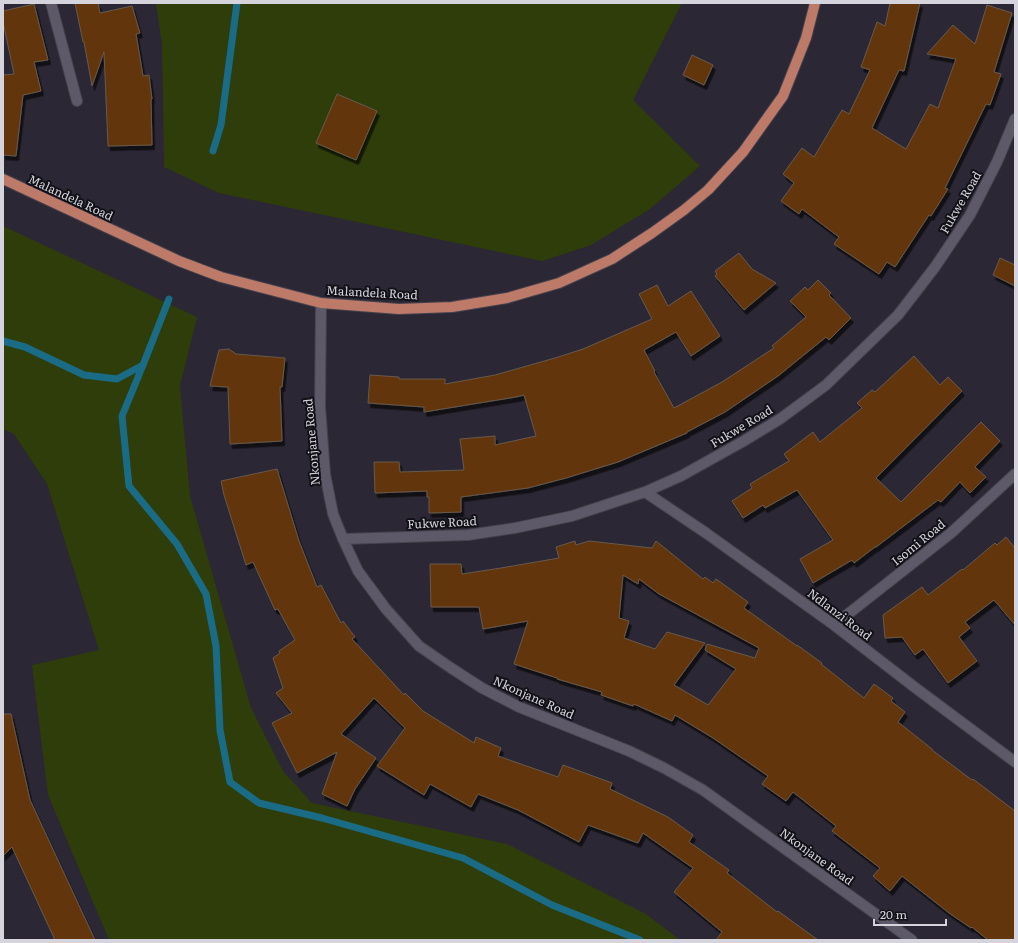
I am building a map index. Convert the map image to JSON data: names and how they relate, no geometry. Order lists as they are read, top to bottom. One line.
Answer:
{"streets":{"main road":["Malandela Road"],"street":["Fukwe Road","Nkonjane Road","Isomi Road","Ndlanzi Road"]},"crossings":[["Malandela Road","Nkonjane Road"],["Fukwe Road","Nkonjane Road"],["Fukwe Road","Ndlanzi Road"],["Isomi Road","Ndlanzi Road"]],"scale_bar":"20 m"}
